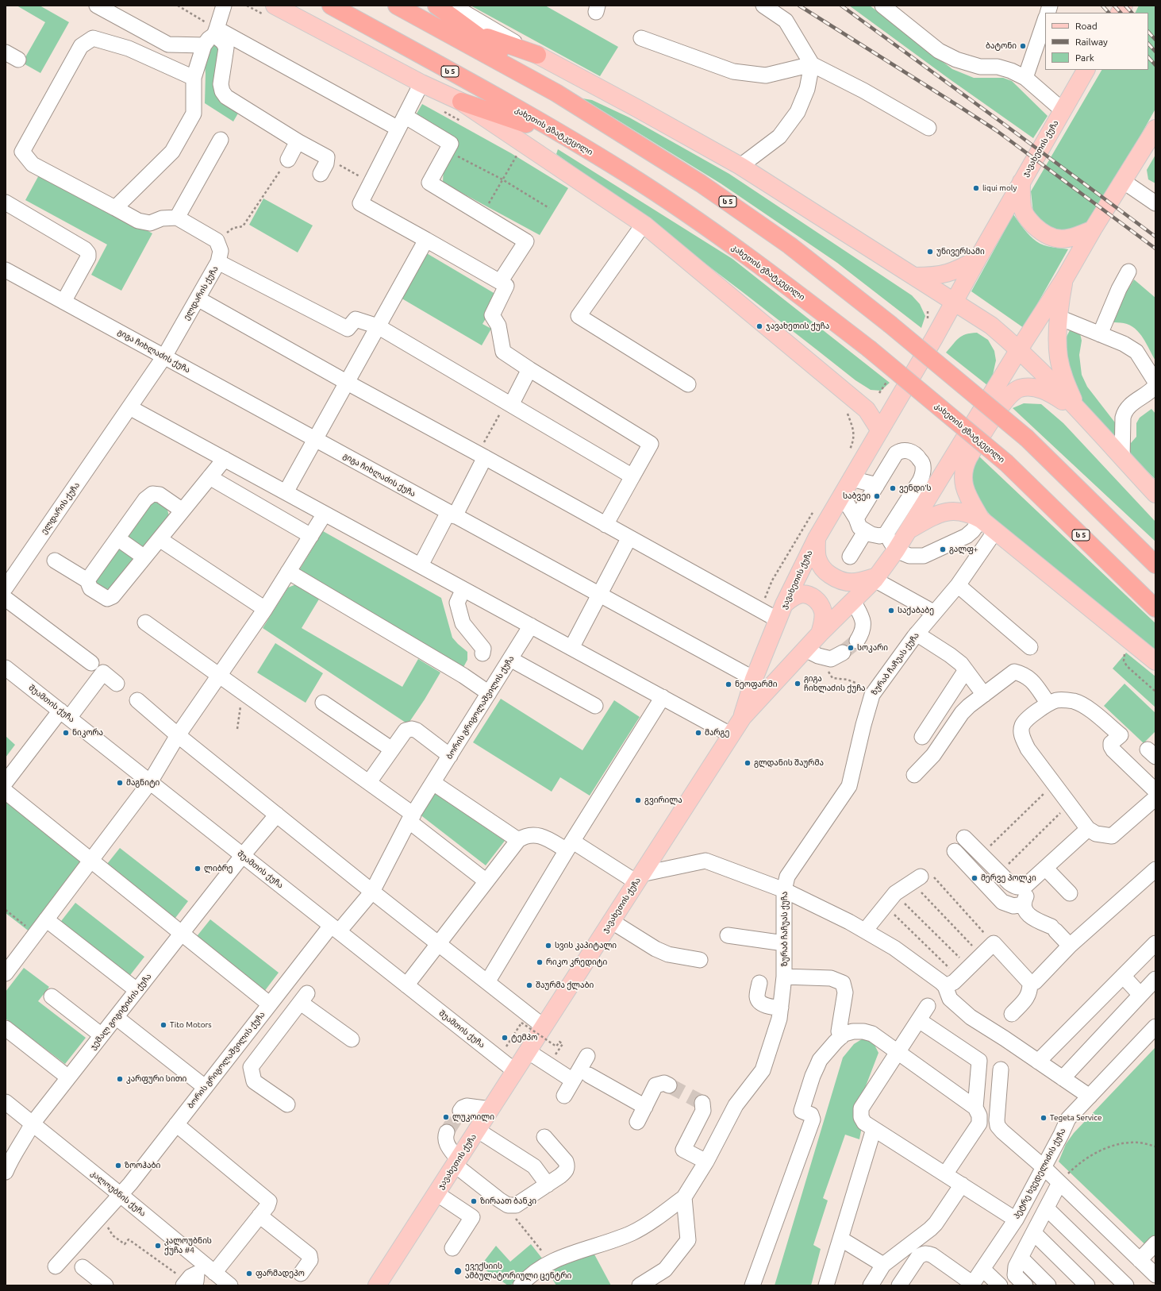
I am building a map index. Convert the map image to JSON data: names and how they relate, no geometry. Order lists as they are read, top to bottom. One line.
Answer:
{"streets":{"highway":["ს 5","კახეთის გზატკეცილი"],"main road":["ჯავახეთის ქუჩა"],"street":["ელდარის ქუჩა","გიგა ჩიხლაძის ქუჩა","ზურაბ ჩაჩუას ქუჩა","შუამთის ქუჩა","ბორის გრიგოლაშვილის ქუჩა","ჯემალ გოგიტიძის ქუჩა","პეტრე ხვედელიძის ქუჩა","კალოუბნის ქუჩა"]},"crossings":[["ჯავახეთის ქუჩა","გიგა ჩიხლაძის ქუჩა"],["ჯავახეთის ქუჩა","შუამთის ქუჩა"],["ელდარის ქუჩა","გიგა ჩიხლაძის ქუჩა"],["შუამთის ქუჩა","ბორის გრიგოლაშვილის ქუჩა"],["შუამთის ქუჩა","ჯემალ გოგიტიძის ქუჩა"],["ბორის გრიგოლაშვილის ქუჩა","კალოუბნის ქუჩა"],["ჯემალ გოგიტიძის ქუჩა","კალოუბნის ქუჩა"]],"places":["ბატონი","liqui moly","უნივერსამი","ჯავახეთის ქუჩა","ვენდი'ს","საბვეი","გალფ+","საქაბაბე","სოკარი","გიგა ჩიხლაძის ქუჩა","ნეოფარმი","ნიკორა","მარგე","გლდანის შაურმა","მაგნიტი","გვირილა","ლიბრე","მერვე პოლკი","სვის კაპიტალი","რიკო კრედიტი","შაურმა ქლაბი","Tito Motors","ტემპო","კარფური სითი","ლუკოილი","Tegeta Service","ზოოჰაბი","ზირაათ ბანკი","კალოუბნის ქუჩა #4","ევექსიის ამბულატორიული ცენტრი","ფარმადეპო"],"legend":["Road","Railway","Park"]}
